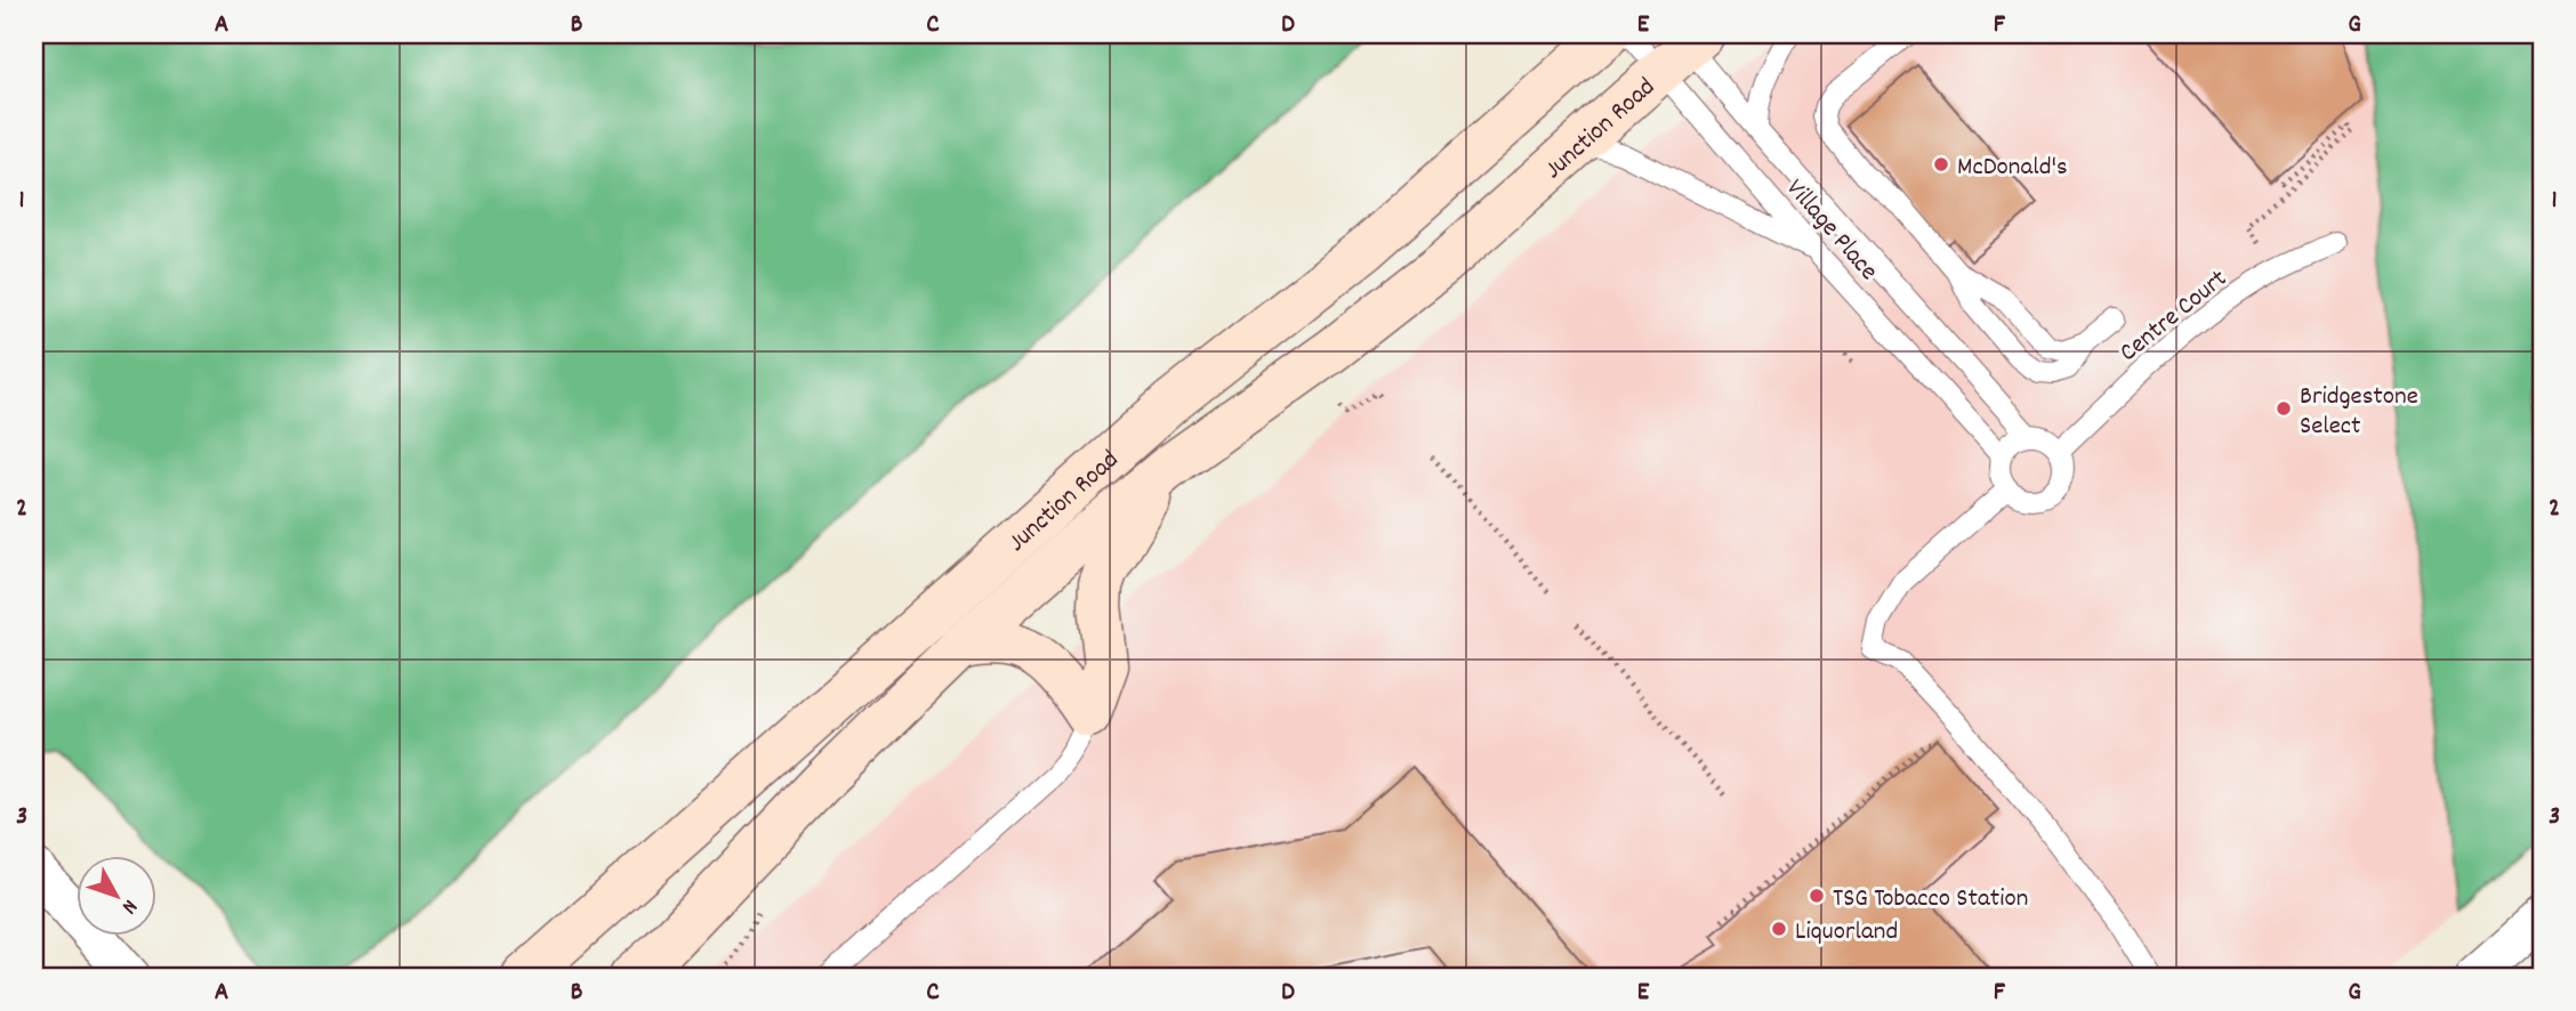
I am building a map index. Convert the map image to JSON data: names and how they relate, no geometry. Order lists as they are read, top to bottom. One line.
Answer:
{"streets":{"main road":["Junction Road"],"lane":["Village Place","Centre Court"]},"crossings":[["Junction Road","Village Place"],["Village Place","Centre Court"]],"places":["McDonald's","Bridgestone Select","TSG Tobacco Station","Liquorland"],"north":"bottom right","grid":{"columns":["A","B","C","D","E","F","G"],"rows":["1","2","3"]}}
